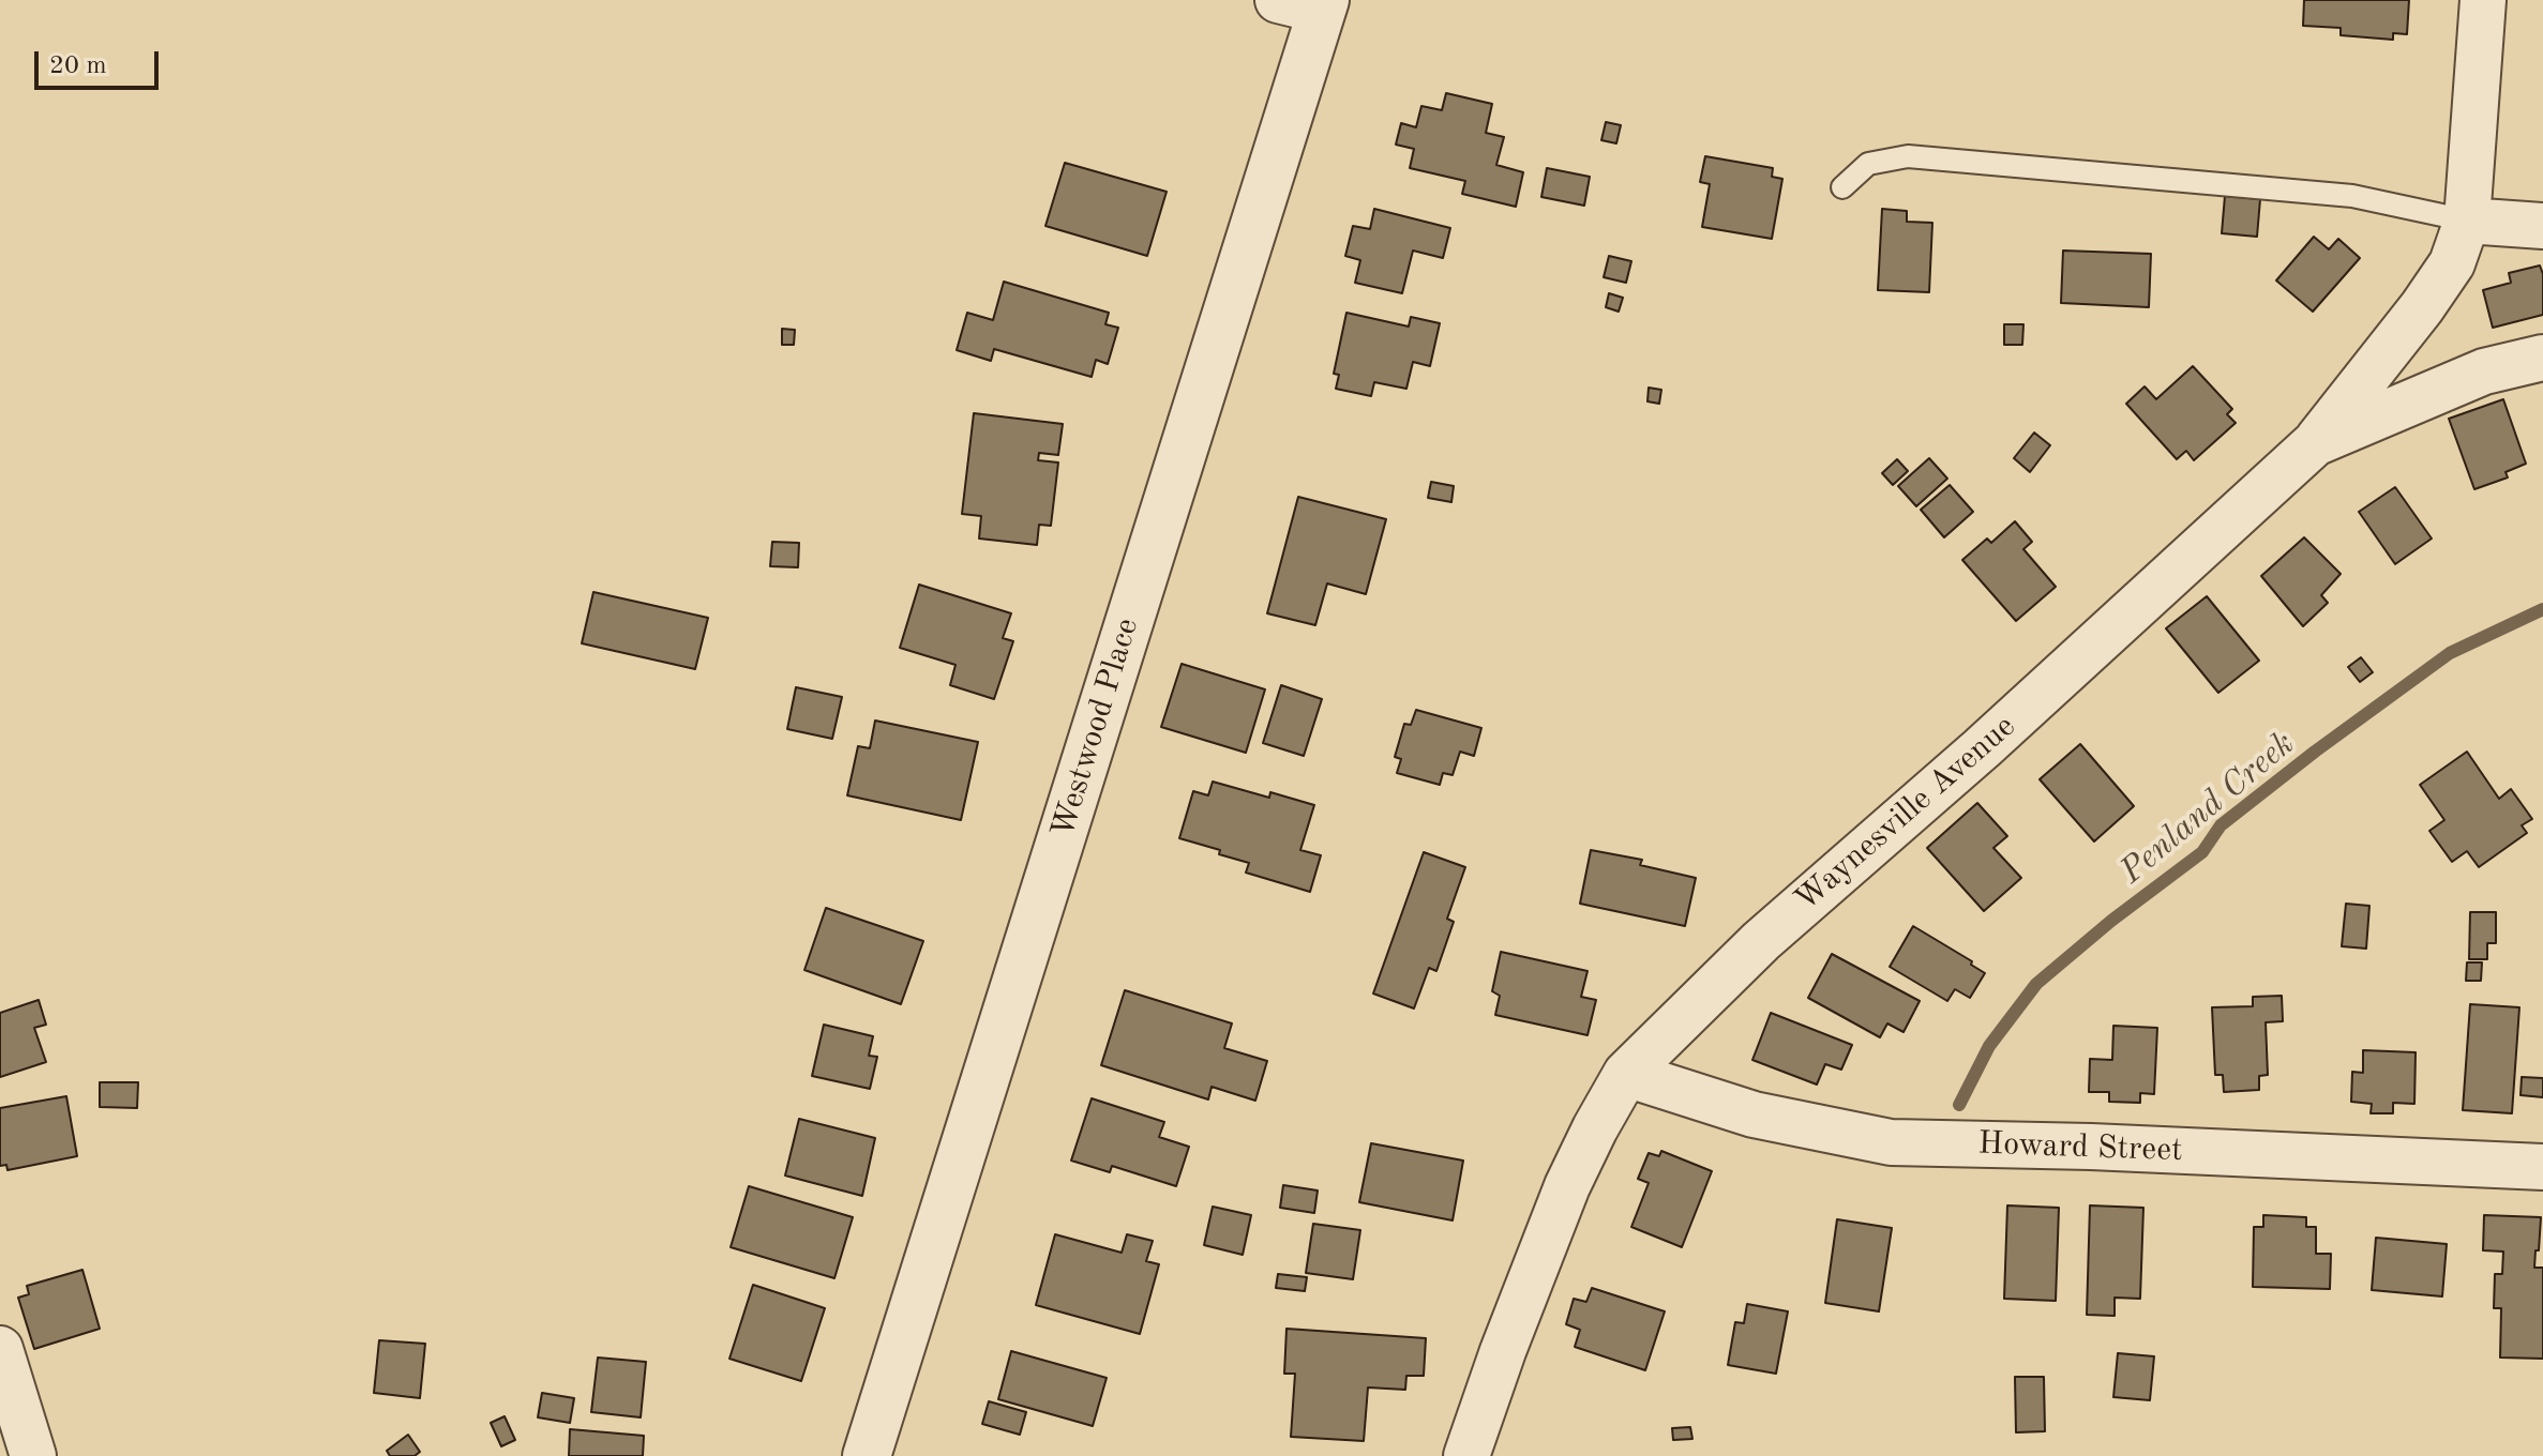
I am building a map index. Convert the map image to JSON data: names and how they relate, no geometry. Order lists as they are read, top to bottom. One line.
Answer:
{"streets":{"street":["Westwood Place","Waynesville Avenue","Howard Street"]},"crossings":[["Waynesville Avenue","Howard Street"]],"water":["Penland Creek"],"scale_bar":"20 m"}
